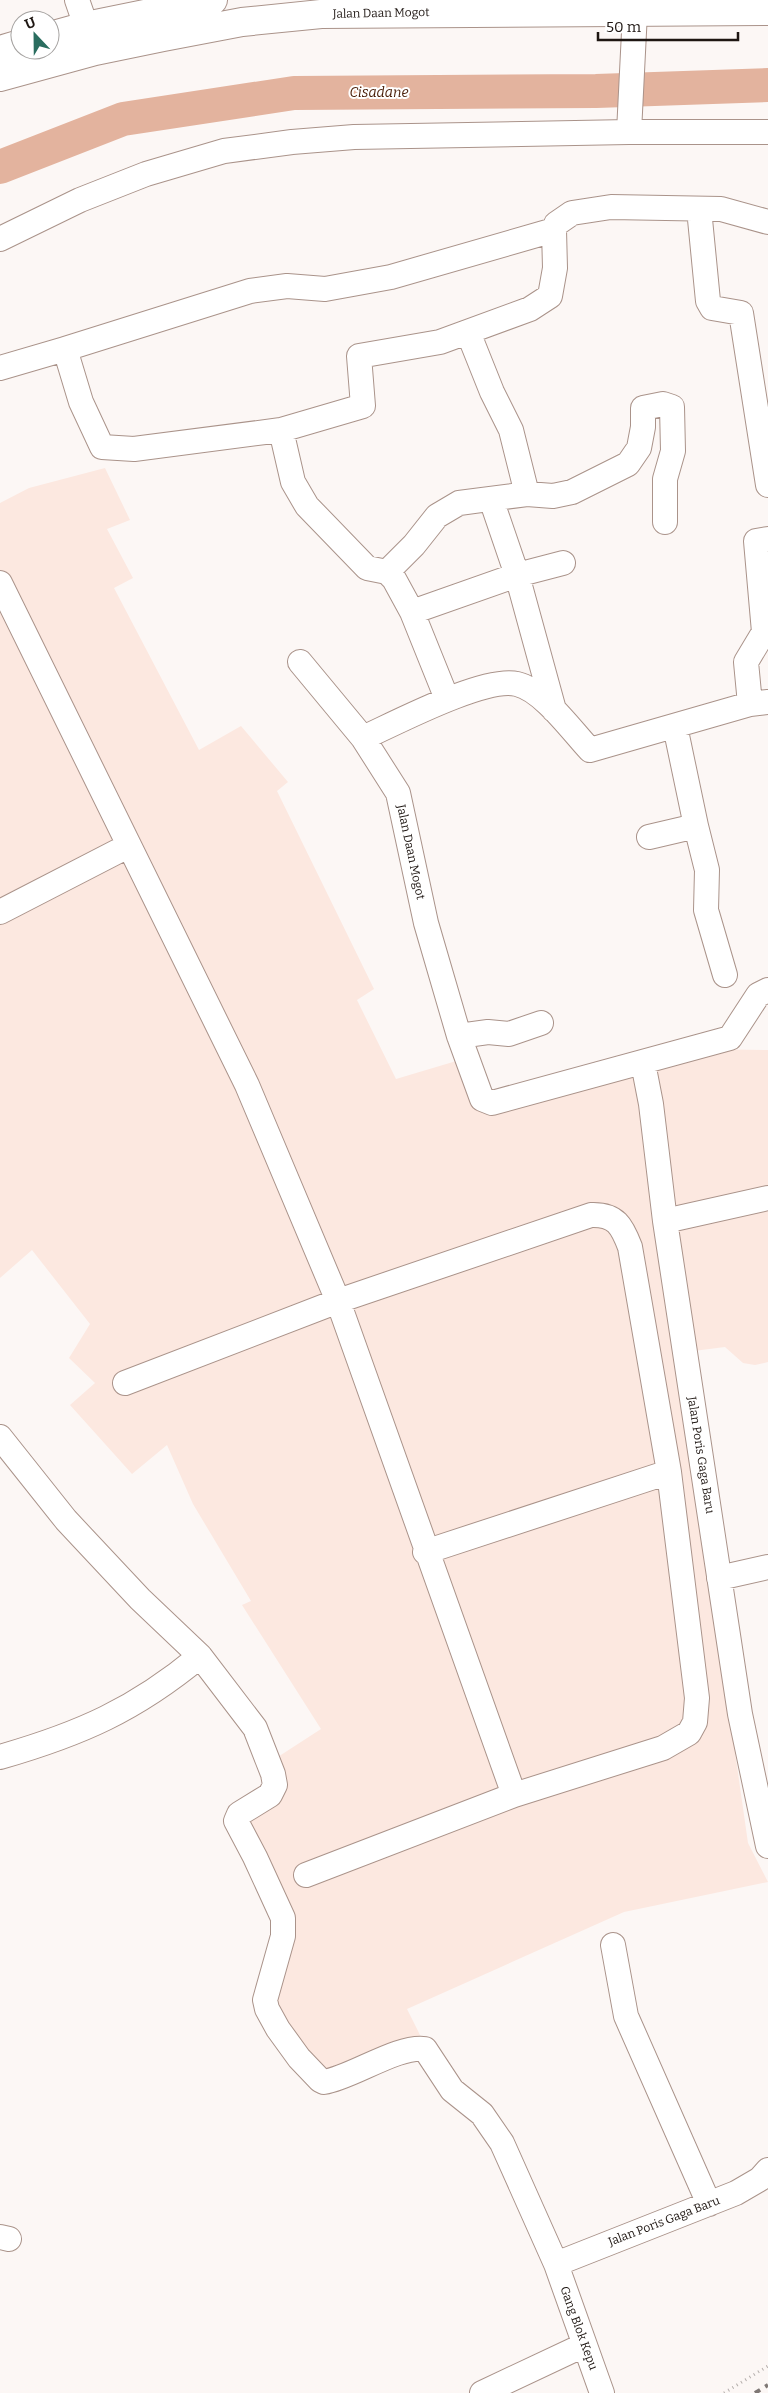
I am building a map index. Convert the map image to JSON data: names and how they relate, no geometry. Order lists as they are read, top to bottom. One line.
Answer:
{"streets":{"highway":["Jalan Daan Mogot"],"street":["Jalan Poris Gaga Baru","Gang Blok Kepu"]},"crossings":[["Jalan Daan Mogot","Jalan Poris Gaga Baru"],["Jalan Poris Gaga Baru","Gang Blok Kepu"]],"water":["Cisadane"],"scale_bar":"50 m","north":"top"}
